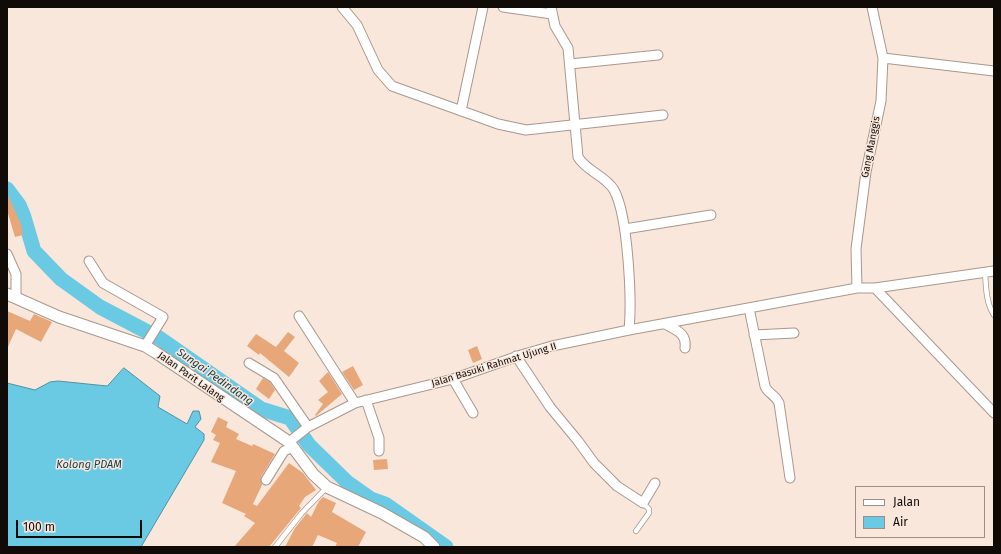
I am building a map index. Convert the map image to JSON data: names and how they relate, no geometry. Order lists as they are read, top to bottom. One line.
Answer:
{"streets":{"street":["Gang Manggis","Jalan Basuki Rahmat Ujung II","Jalan Parit Lalang"]},"crossings":[["Gang Manggis","Jalan Basuki Rahmat Ujung II"],["Jalan Basuki Rahmat Ujung II","Jalan Parit Lalang"]],"water":["Sungai Pedindang","Kolong PDAM"],"legend":["Jalan","Air"],"scale_bar":"100 m"}
